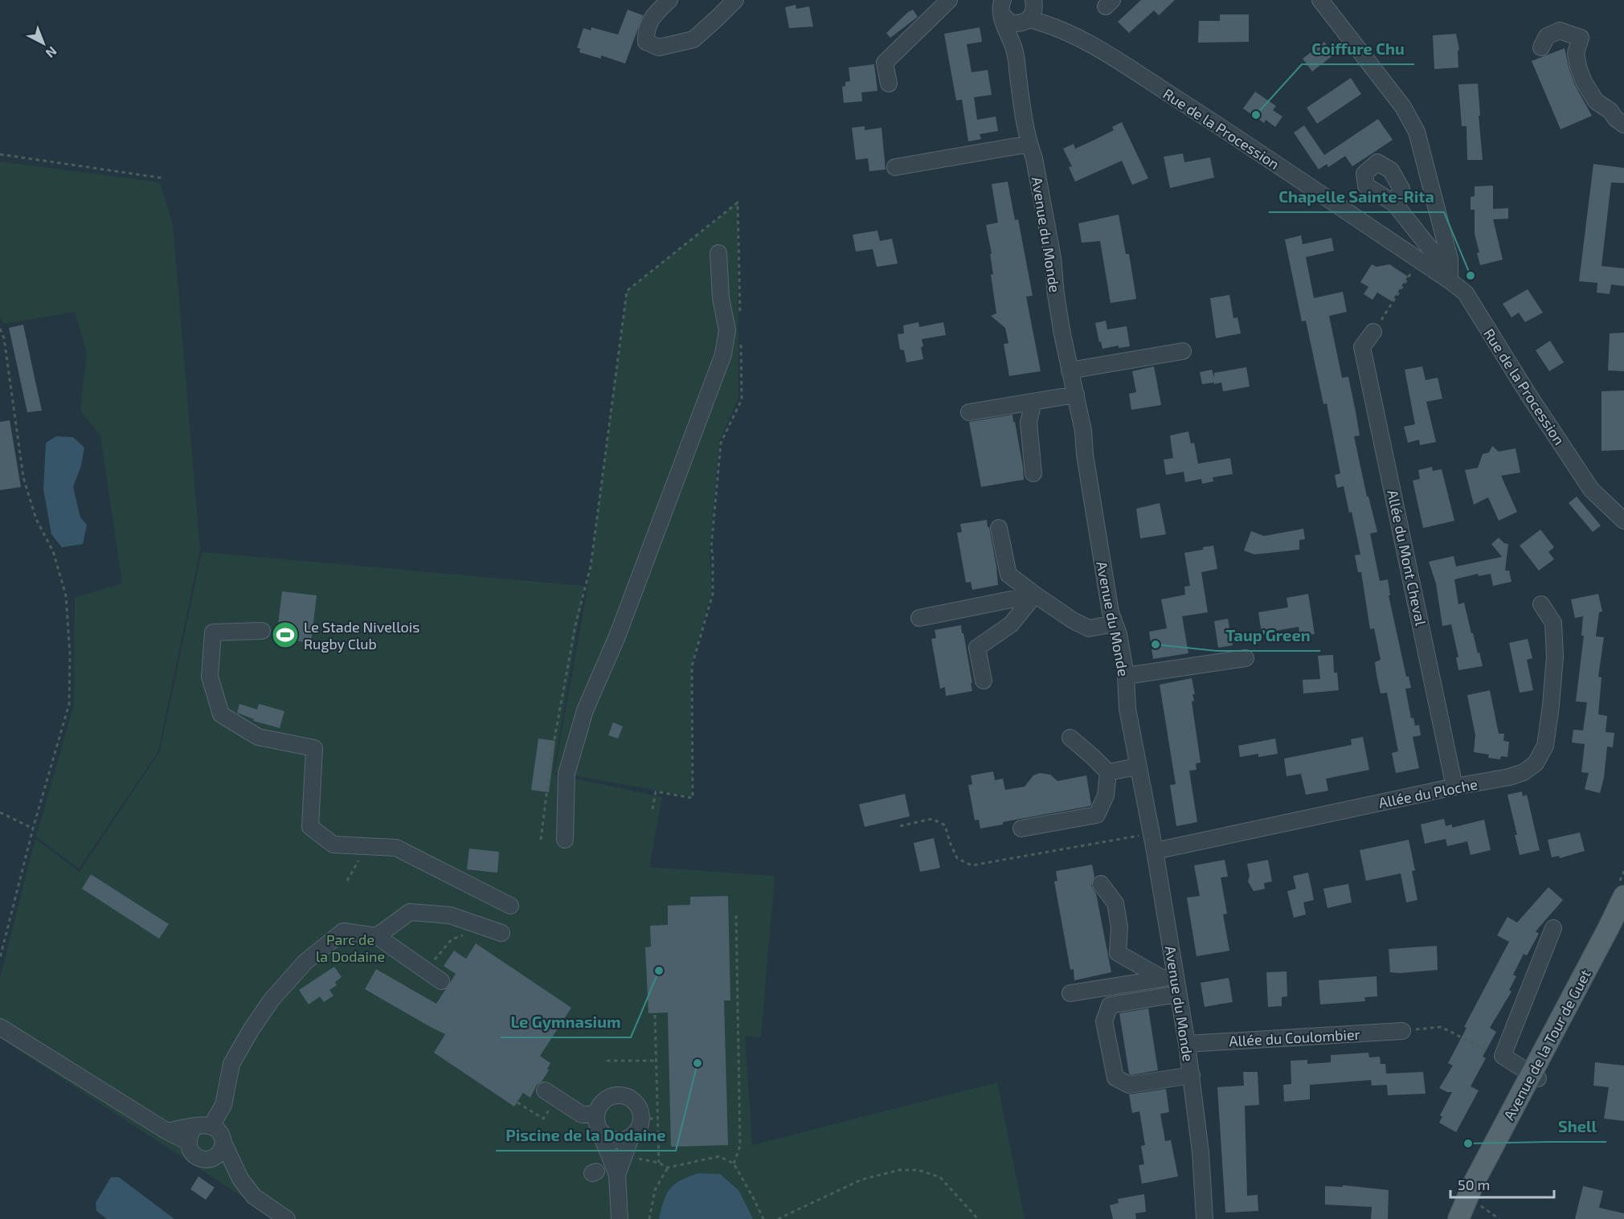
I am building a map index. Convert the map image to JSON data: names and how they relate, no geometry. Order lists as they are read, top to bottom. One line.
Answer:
{"streets":{"main road":["Avenue de la Tour de Guet"],"street":["Rue de la Procession","Avenue du Monde","Allée du Mont Cheval","Allée du Ploche","Allée du Coulombier"]},"crossings":[["Rue de la Procession","Avenue du Monde"],["Avenue du Monde","Allée du Ploche"],["Avenue du Monde","Allée du Coulombier"],["Allée du Mont Cheval","Allée du Ploche"]],"parks":["Parc de la Dodaine"],"places":{"other":["Coiffure Chu","Chapelle Sainte-Rita","Taup’Green","Le Gymnasium","Piscine de la Dodaine","Shell"],"sports":["Le Stade Nivellois Rugby Club"]},"scale_bar":"50 m","north":"bottom right"}
